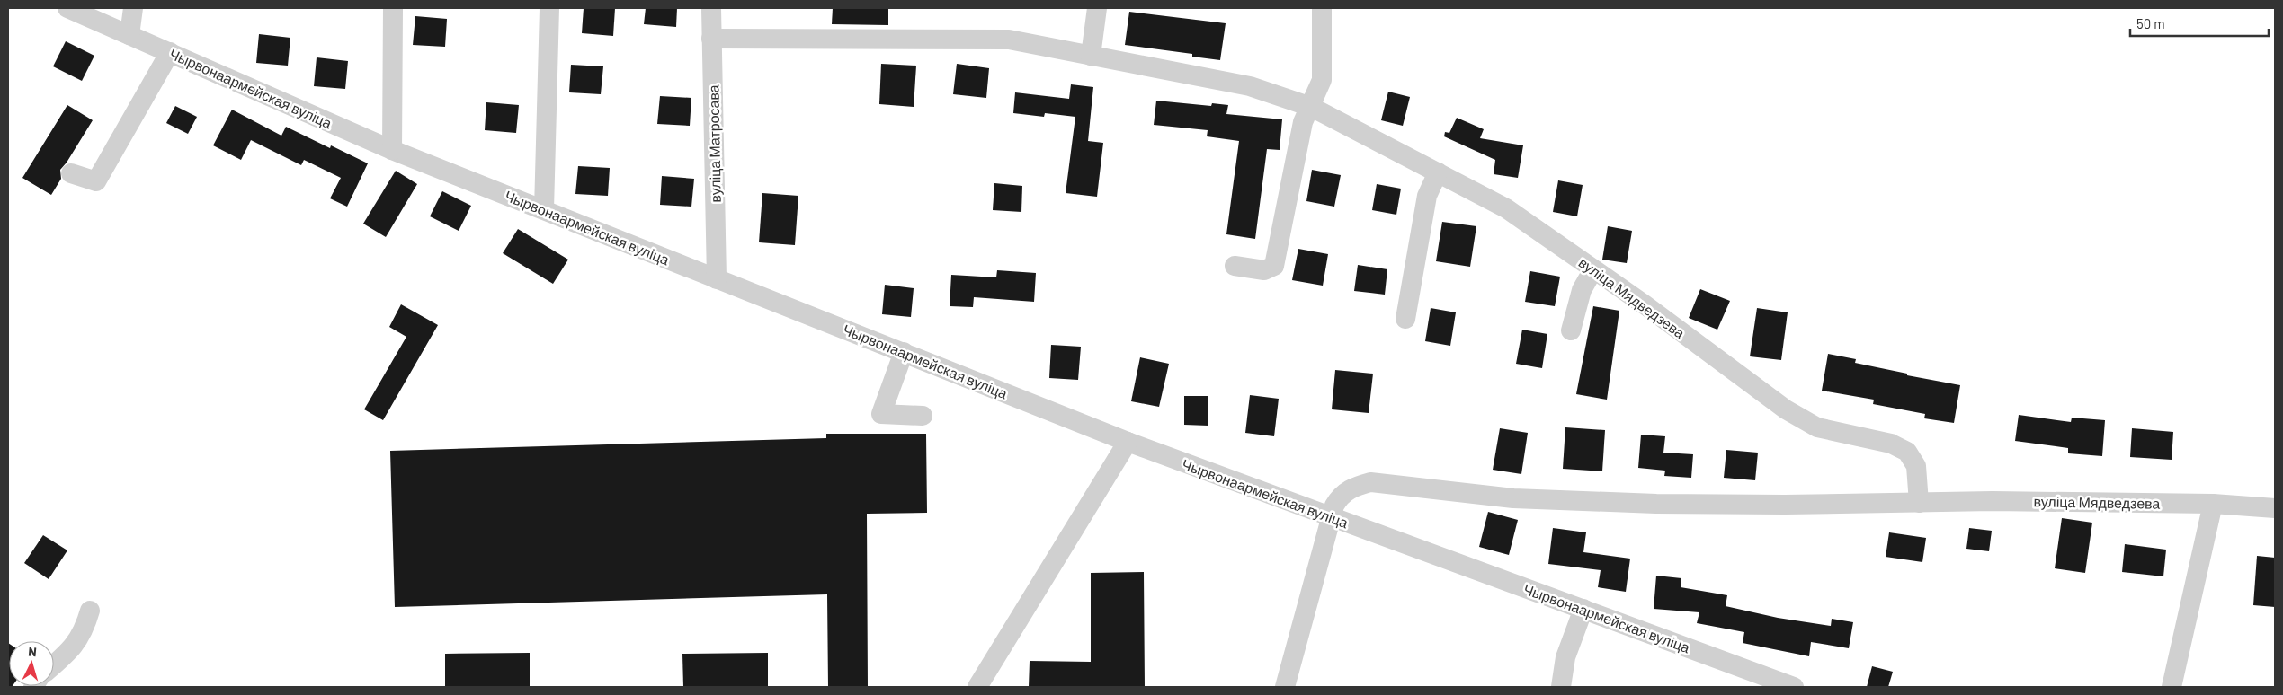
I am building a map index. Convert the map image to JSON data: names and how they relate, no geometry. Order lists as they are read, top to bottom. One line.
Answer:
{"streets":{"street":["Чырвонаармейская вуліца","вуліца Матросава","вуліца Мядведзева"]},"crossings":[["Чырвонаармейская вуліца","вуліца Матросава"],["Чырвонаармейская вуліца","вуліца Мядведзева"],["вуліца Матросава","вуліца Мядведзева"]],"scale_bar":"50 m","north":"top"}
